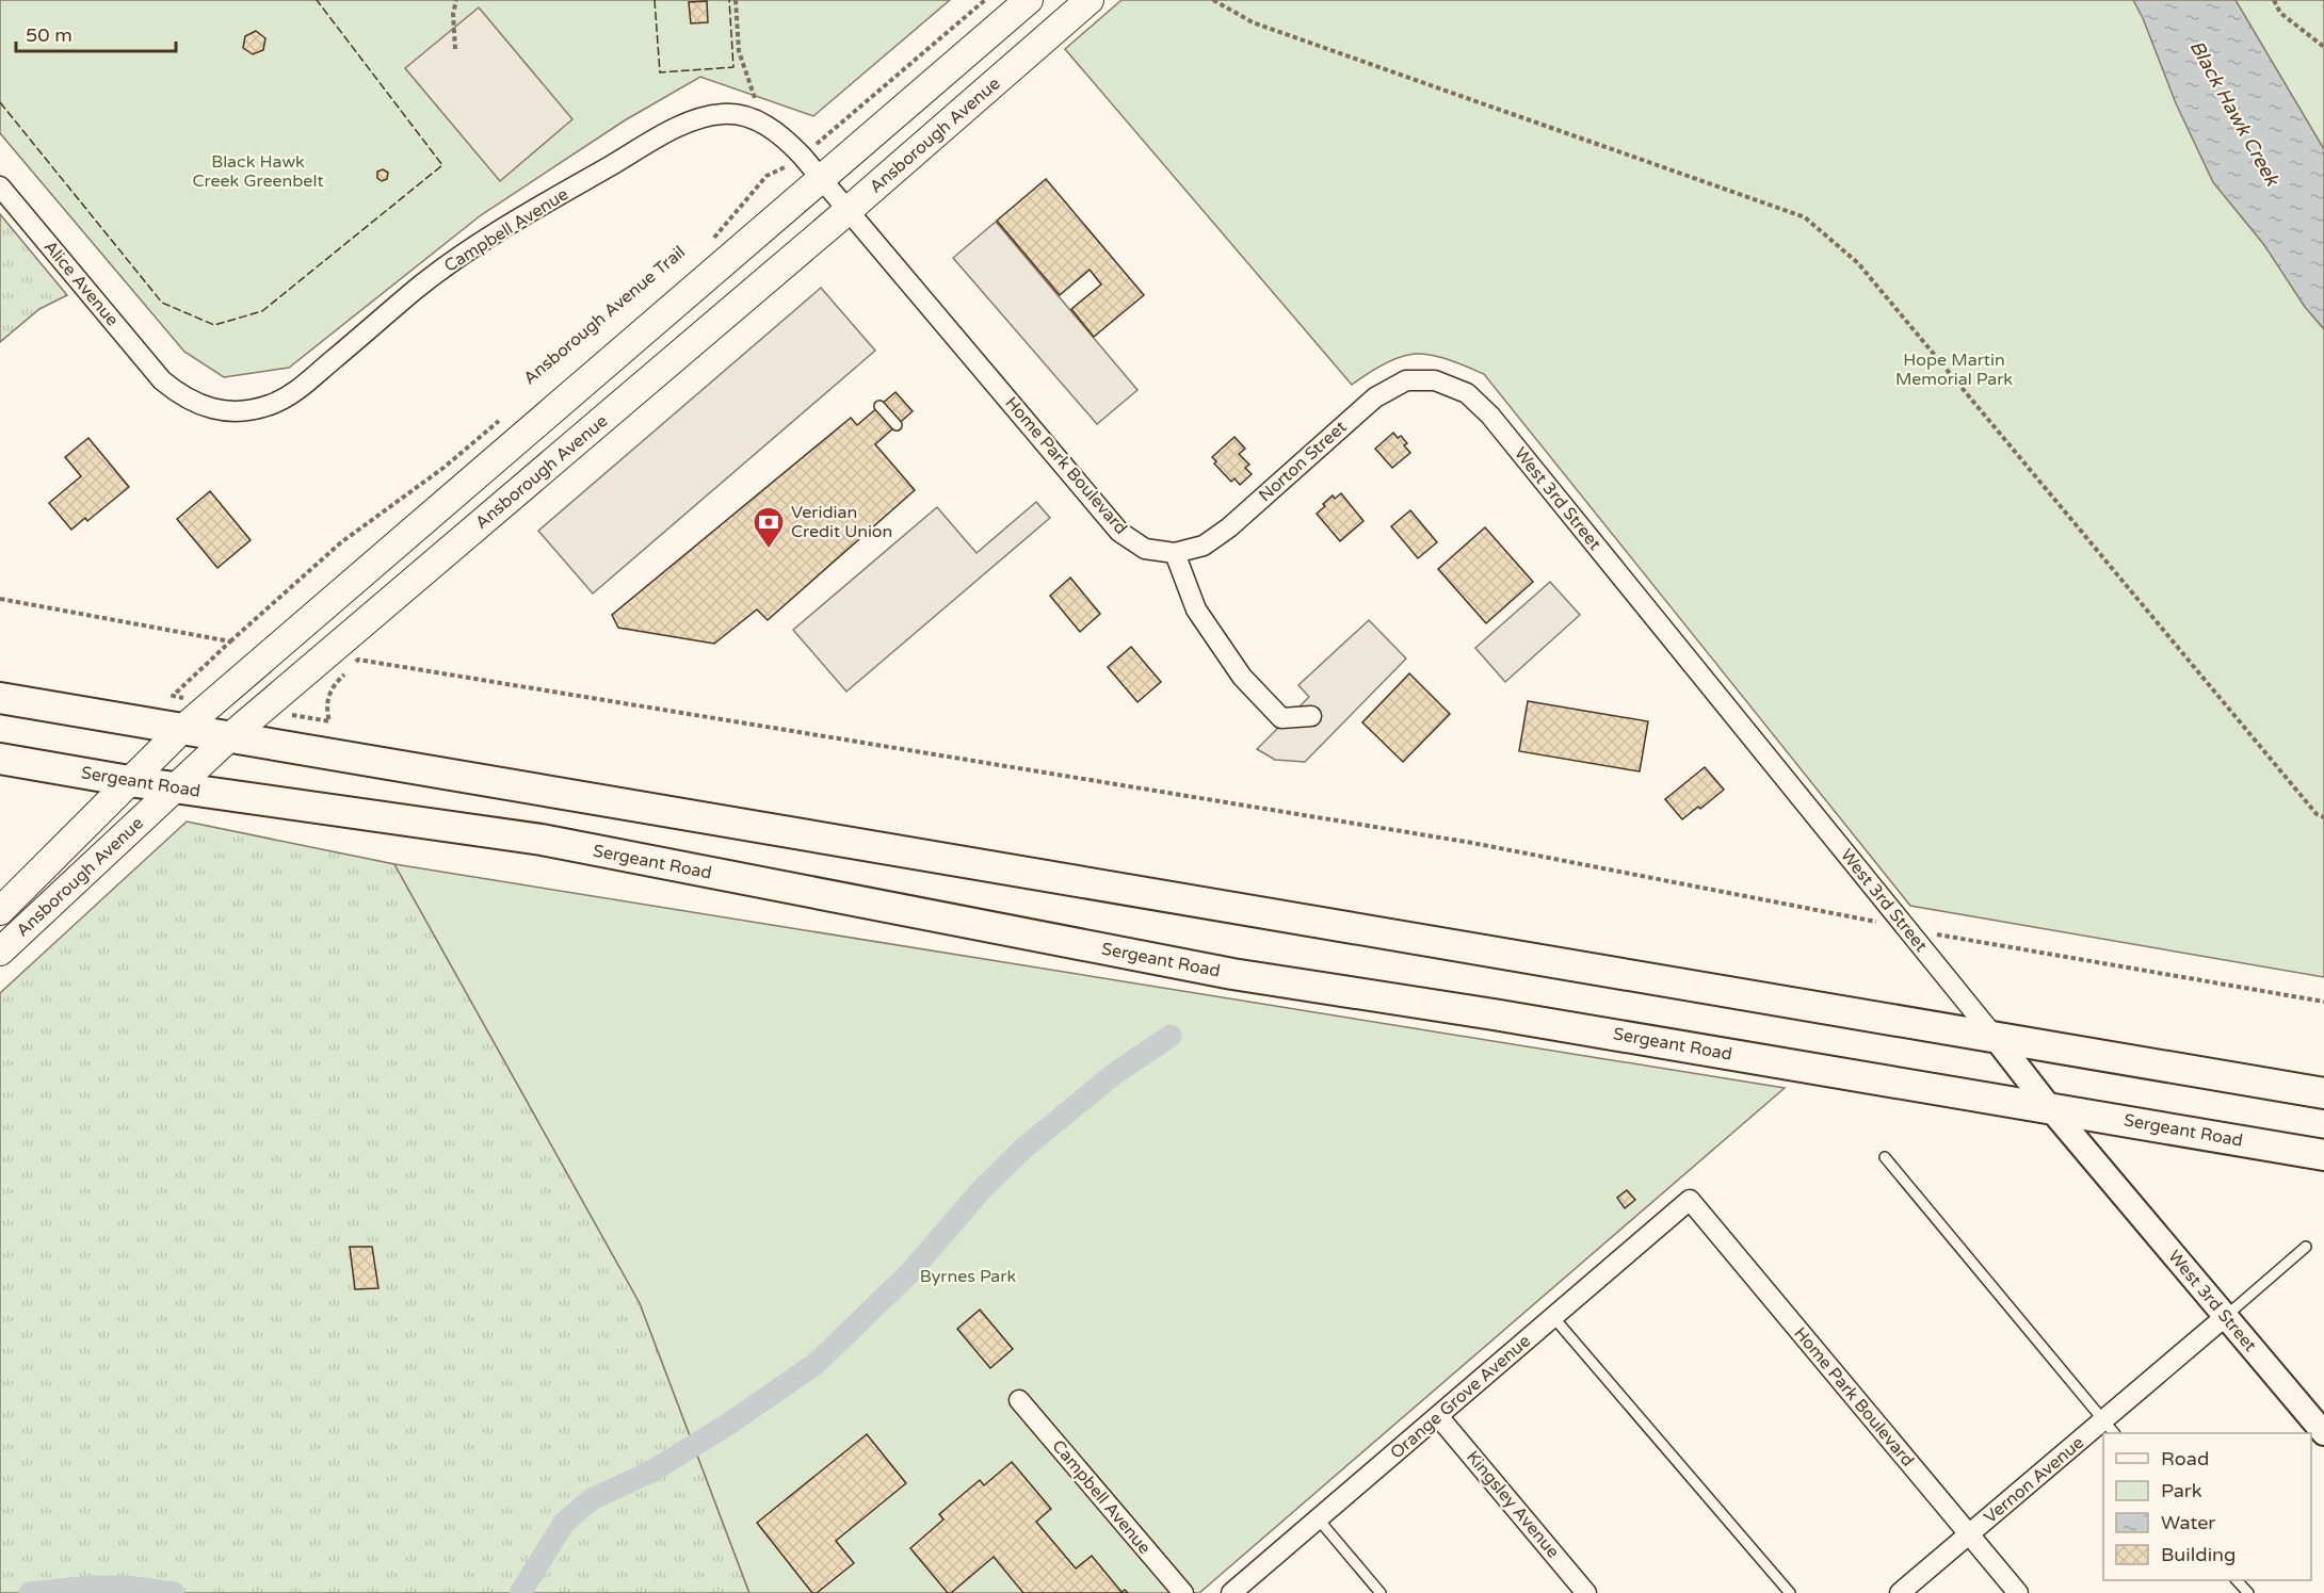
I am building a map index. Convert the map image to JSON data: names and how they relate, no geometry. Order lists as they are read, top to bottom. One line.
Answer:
{"streets":{"main road":["Ansborough Avenue","Sergeant Road"],"street":["Campbell Avenue","Alice Avenue","Norton Street","Home Park Boulevard","West 3rd Street","Orange Grove Avenue","Vernon Avenue","Kingsley Avenue"]},"crossings":[["Ansborough Avenue","Campbell Avenue"],["Ansborough Avenue","Home Park Boulevard"],["Ansborough Avenue","Sergeant Road"],["Campbell Avenue","Alice Avenue"],["Campbell Avenue","Home Park Boulevard"],["Norton Street","Home Park Boulevard"],["Norton Street","West 3rd Street"],["Home Park Boulevard","Orange Grove Avenue"],["Home Park Boulevard","Vernon Avenue"],["West 3rd Street","Sergeant Road"],["West 3rd Street","Vernon Avenue"],["Orange Grove Avenue","Kingsley Avenue"]],"water":["Black Hawk Creek"],"parks":["Black Hawk Creek Greenbelt","Hope Martin Memorial Park","Byrnes Park"],"places":{"bank":["Veridian Credit Union"]},"legend":["Road","Park","Water","Building"],"scale_bar":"50 m"}
